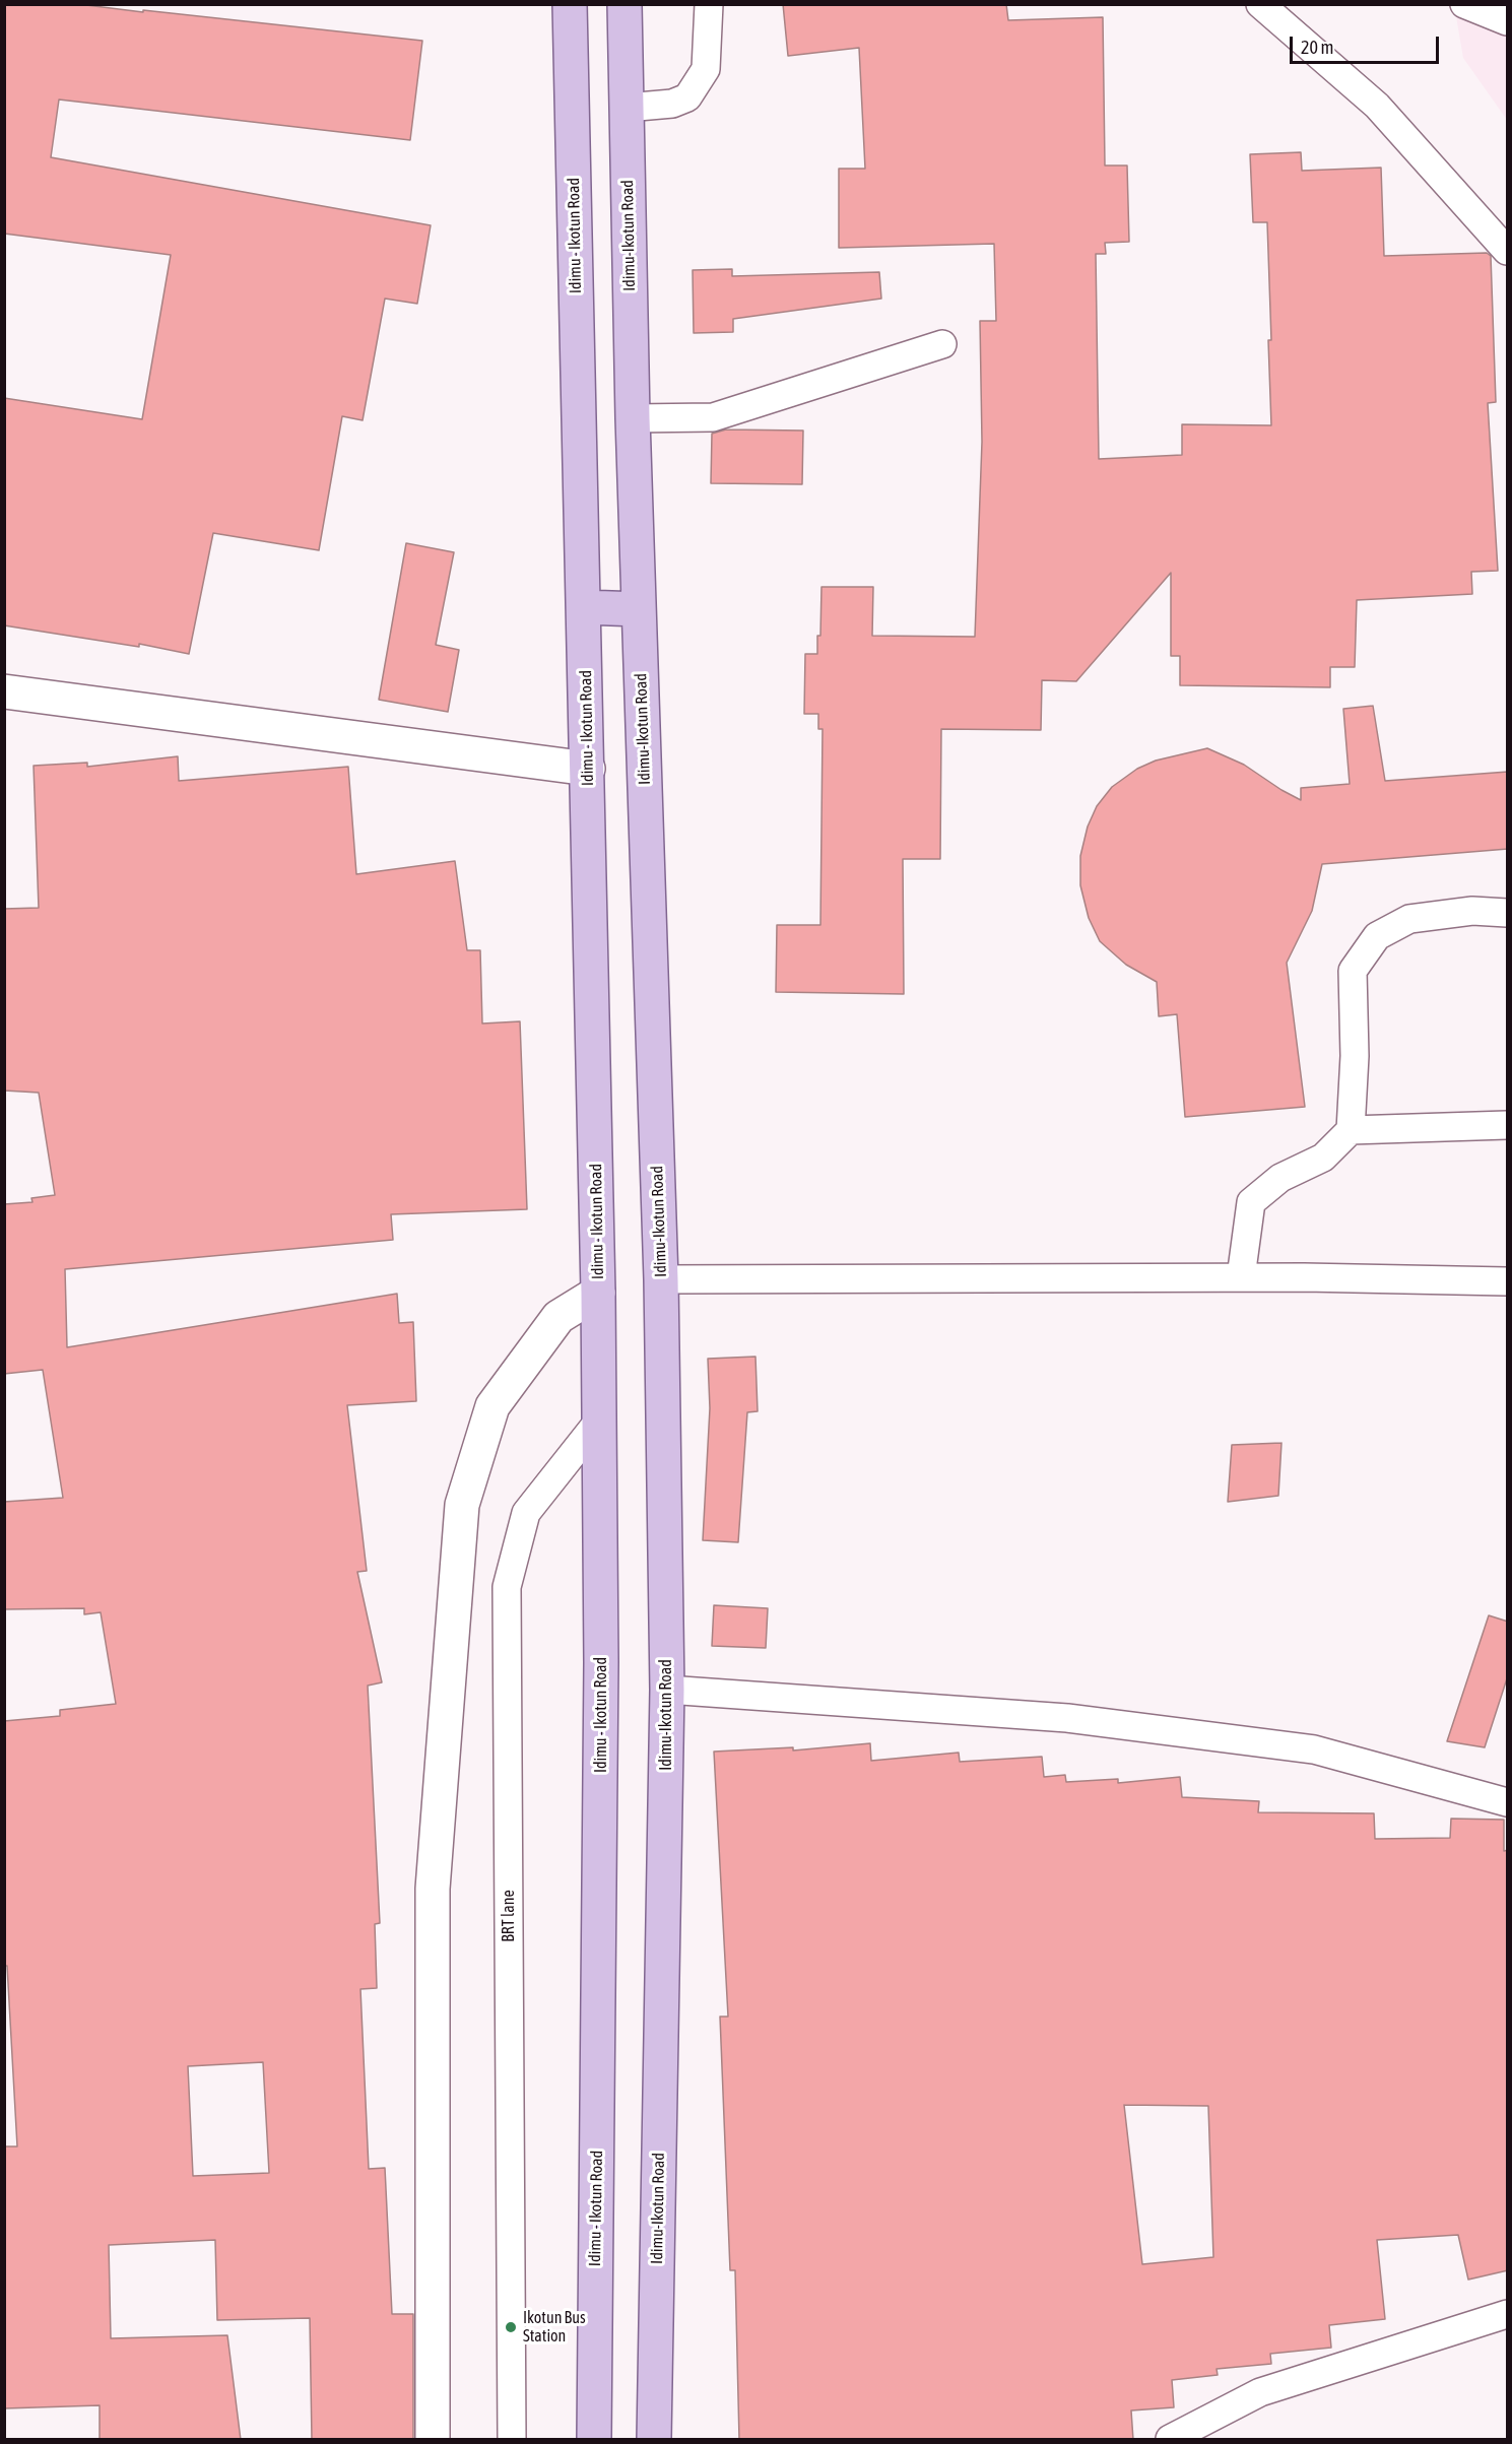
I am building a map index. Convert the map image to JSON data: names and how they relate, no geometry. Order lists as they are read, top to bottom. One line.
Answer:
{"streets":{"main road":["Idimu - Ikotun Road","Idimu-Ikotun Road"],"lane":["BRT lane"]},"crossings":[["Idimu - Ikotun Road","BRT lane"]],"places":["Ikotun Bus Station"],"scale_bar":"20 m"}
